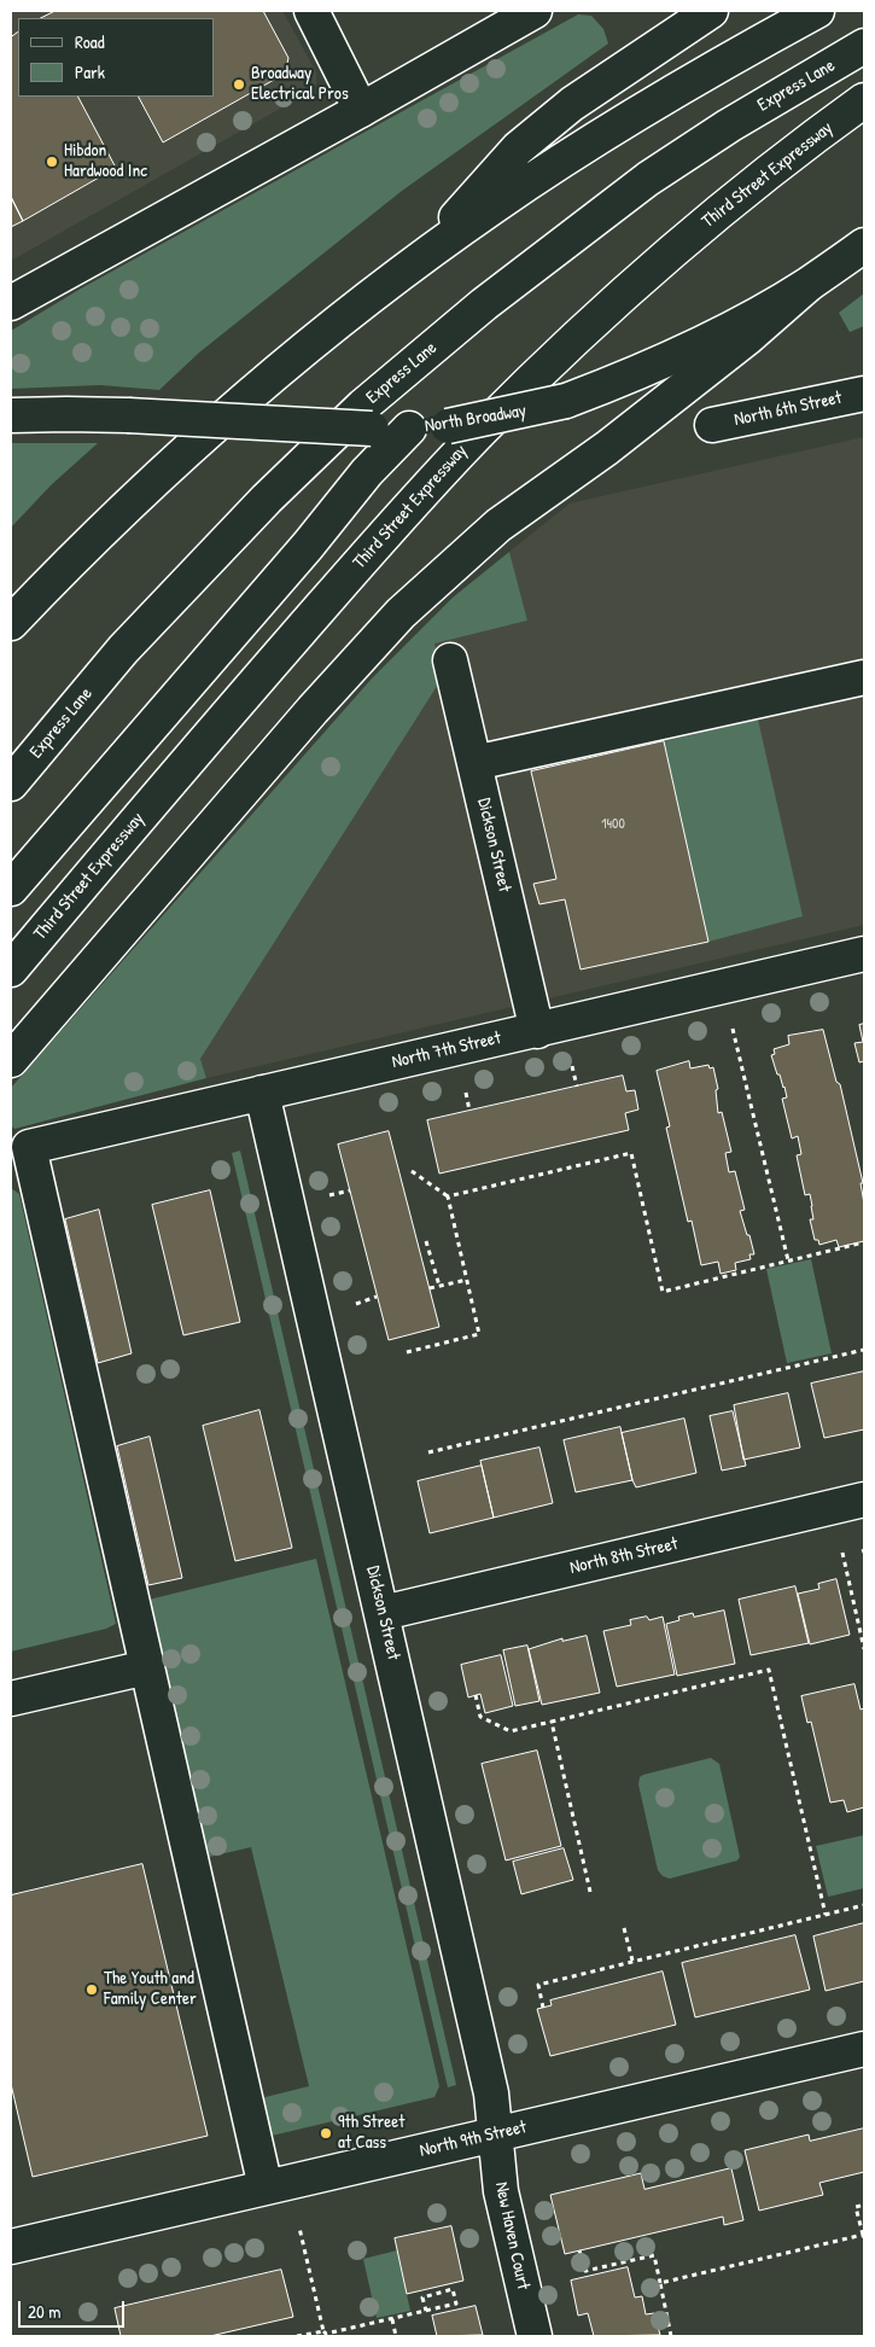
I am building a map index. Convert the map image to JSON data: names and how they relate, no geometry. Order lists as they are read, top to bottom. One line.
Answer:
{"streets":{"main road":["Express Lane","Third Street Expressway","North 6th Street","North Broadway","Dickson Street","North 7th Street","North 8th Street","North 9th Street","New Haven Court"]},"crossings":[["Dickson Street","North 7th Street"],["Dickson Street","North 8th Street"],["Dickson Street","North 9th Street"],["Dickson Street","New Haven Court"],["North 9th Street","New Haven Court"]],"places":["Broadway Electrical Pros","Hibdon Hardwood Inc","The Youth and Family Center","9th Street at Cass"],"house_numbers":["1400"],"legend":["Road","Park"],"scale_bar":"20 m"}
